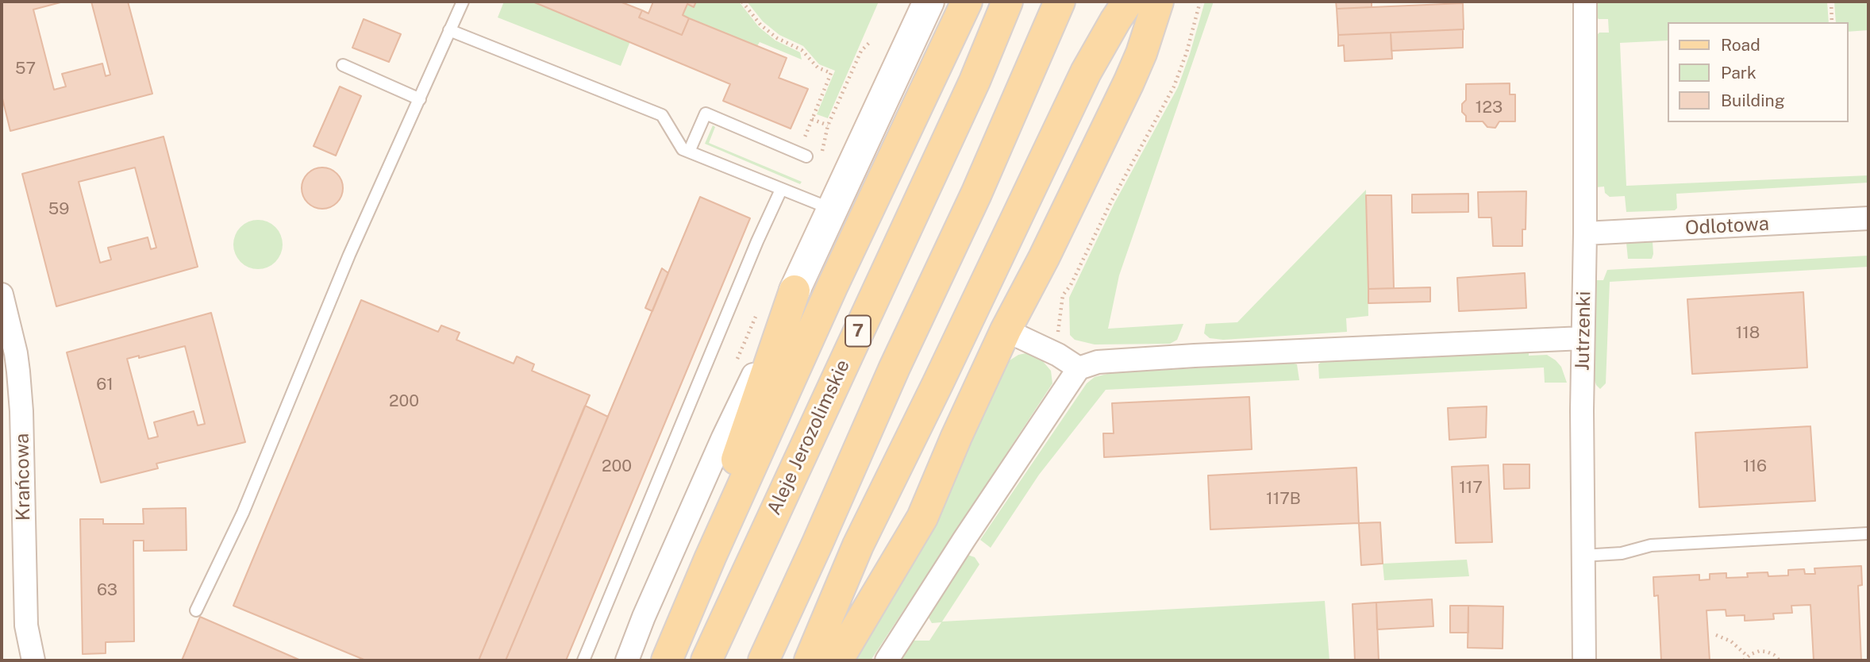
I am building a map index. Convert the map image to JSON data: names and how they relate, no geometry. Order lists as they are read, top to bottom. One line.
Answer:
{"streets":{"main road":["7","Aleje Jerozolimskie"],"street":["Odlotowa","Jutrzenki","Krańcowa"]},"crossings":[["Odlotowa","Jutrzenki"]],"house_numbers":["57","123","59","118","61","200","200","116","117","117B","63"],"legend":["Road","Park","Building"]}
